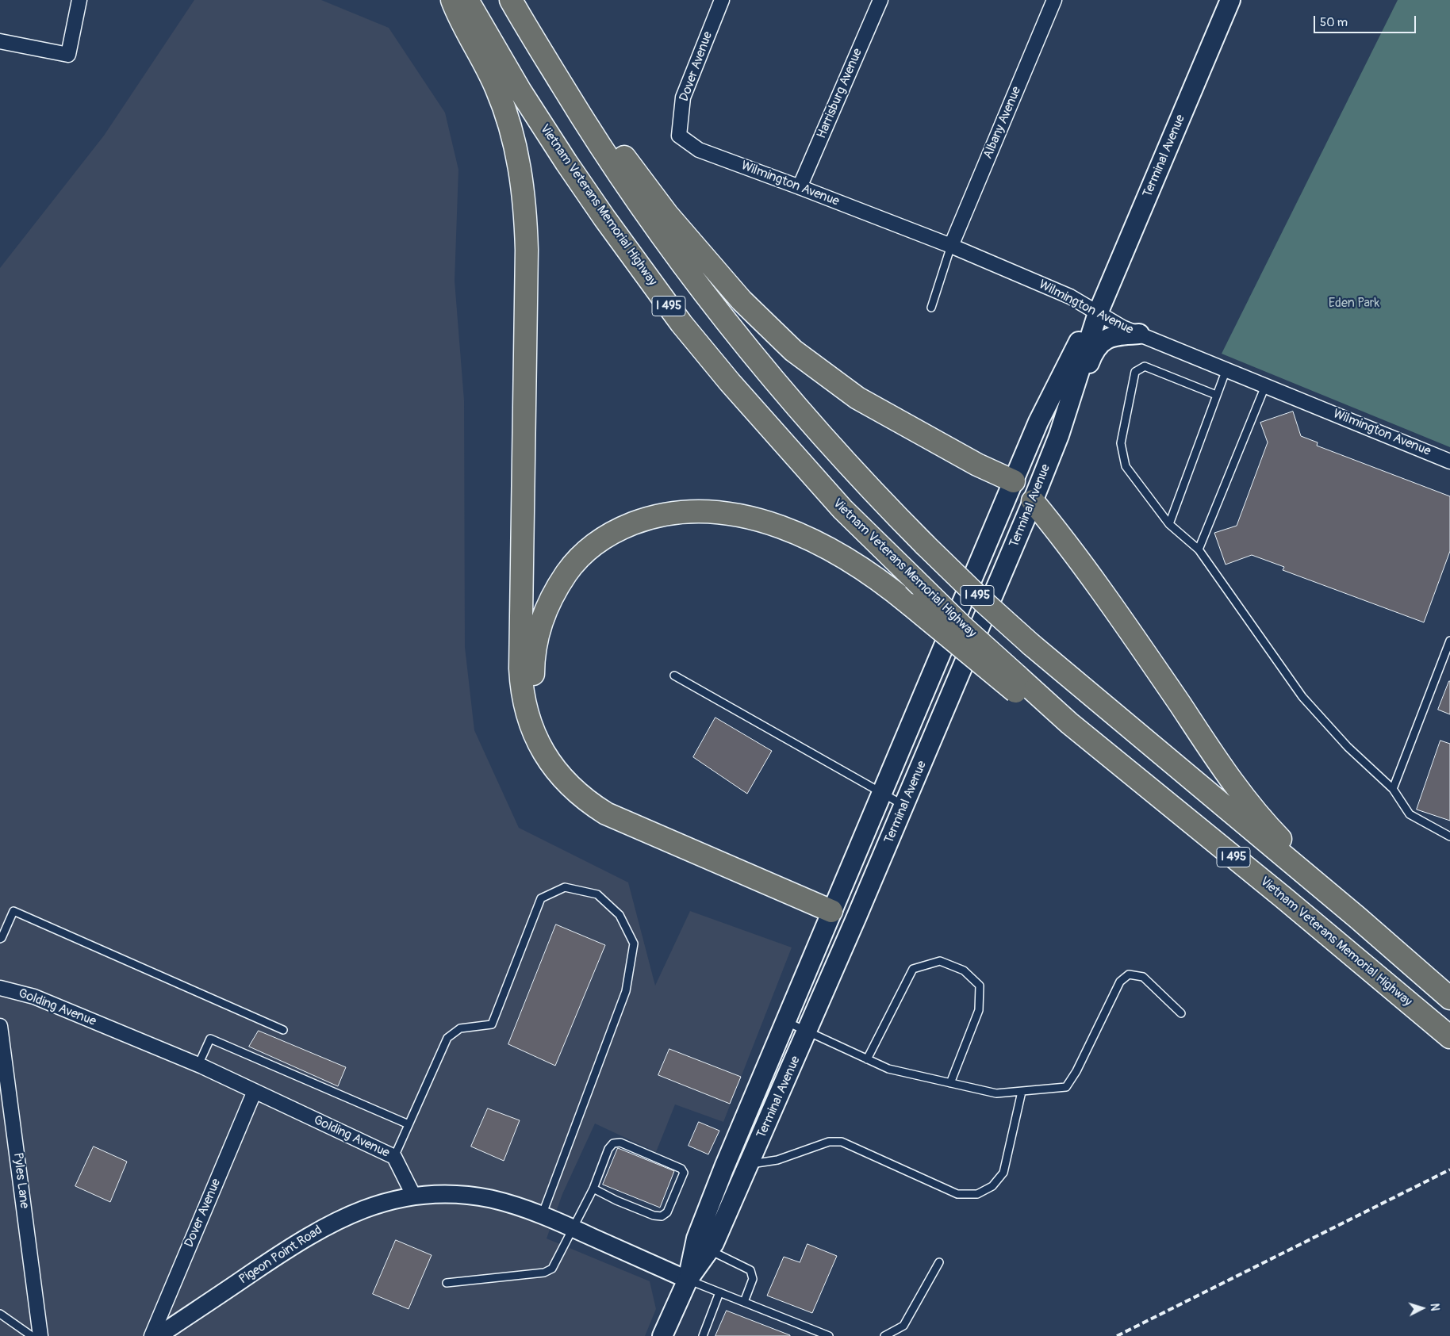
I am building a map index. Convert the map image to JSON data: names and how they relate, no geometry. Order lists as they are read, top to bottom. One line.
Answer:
{"streets":{"highway":["Vietnam Veterans Memorial Highway","I 495"],"main road":["Terminal Avenue"],"street":["Dover Avenue","Harrisburg Avenue","Albany Avenue","Wilmington Avenue","Golding Avenue","Pyles Lane","Pigeon Point Road"]},"crossings":[["Dover Avenue","Wilmington Avenue"],["Dover Avenue","Golding Avenue"],["Harrisburg Avenue","Wilmington Avenue"],["Albany Avenue","Wilmington Avenue"],["Terminal Avenue","Wilmington Avenue"],["Golding Avenue","Pigeon Point Road"]],"parks":["Eden Park"],"scale_bar":"50 m","north":"right"}
